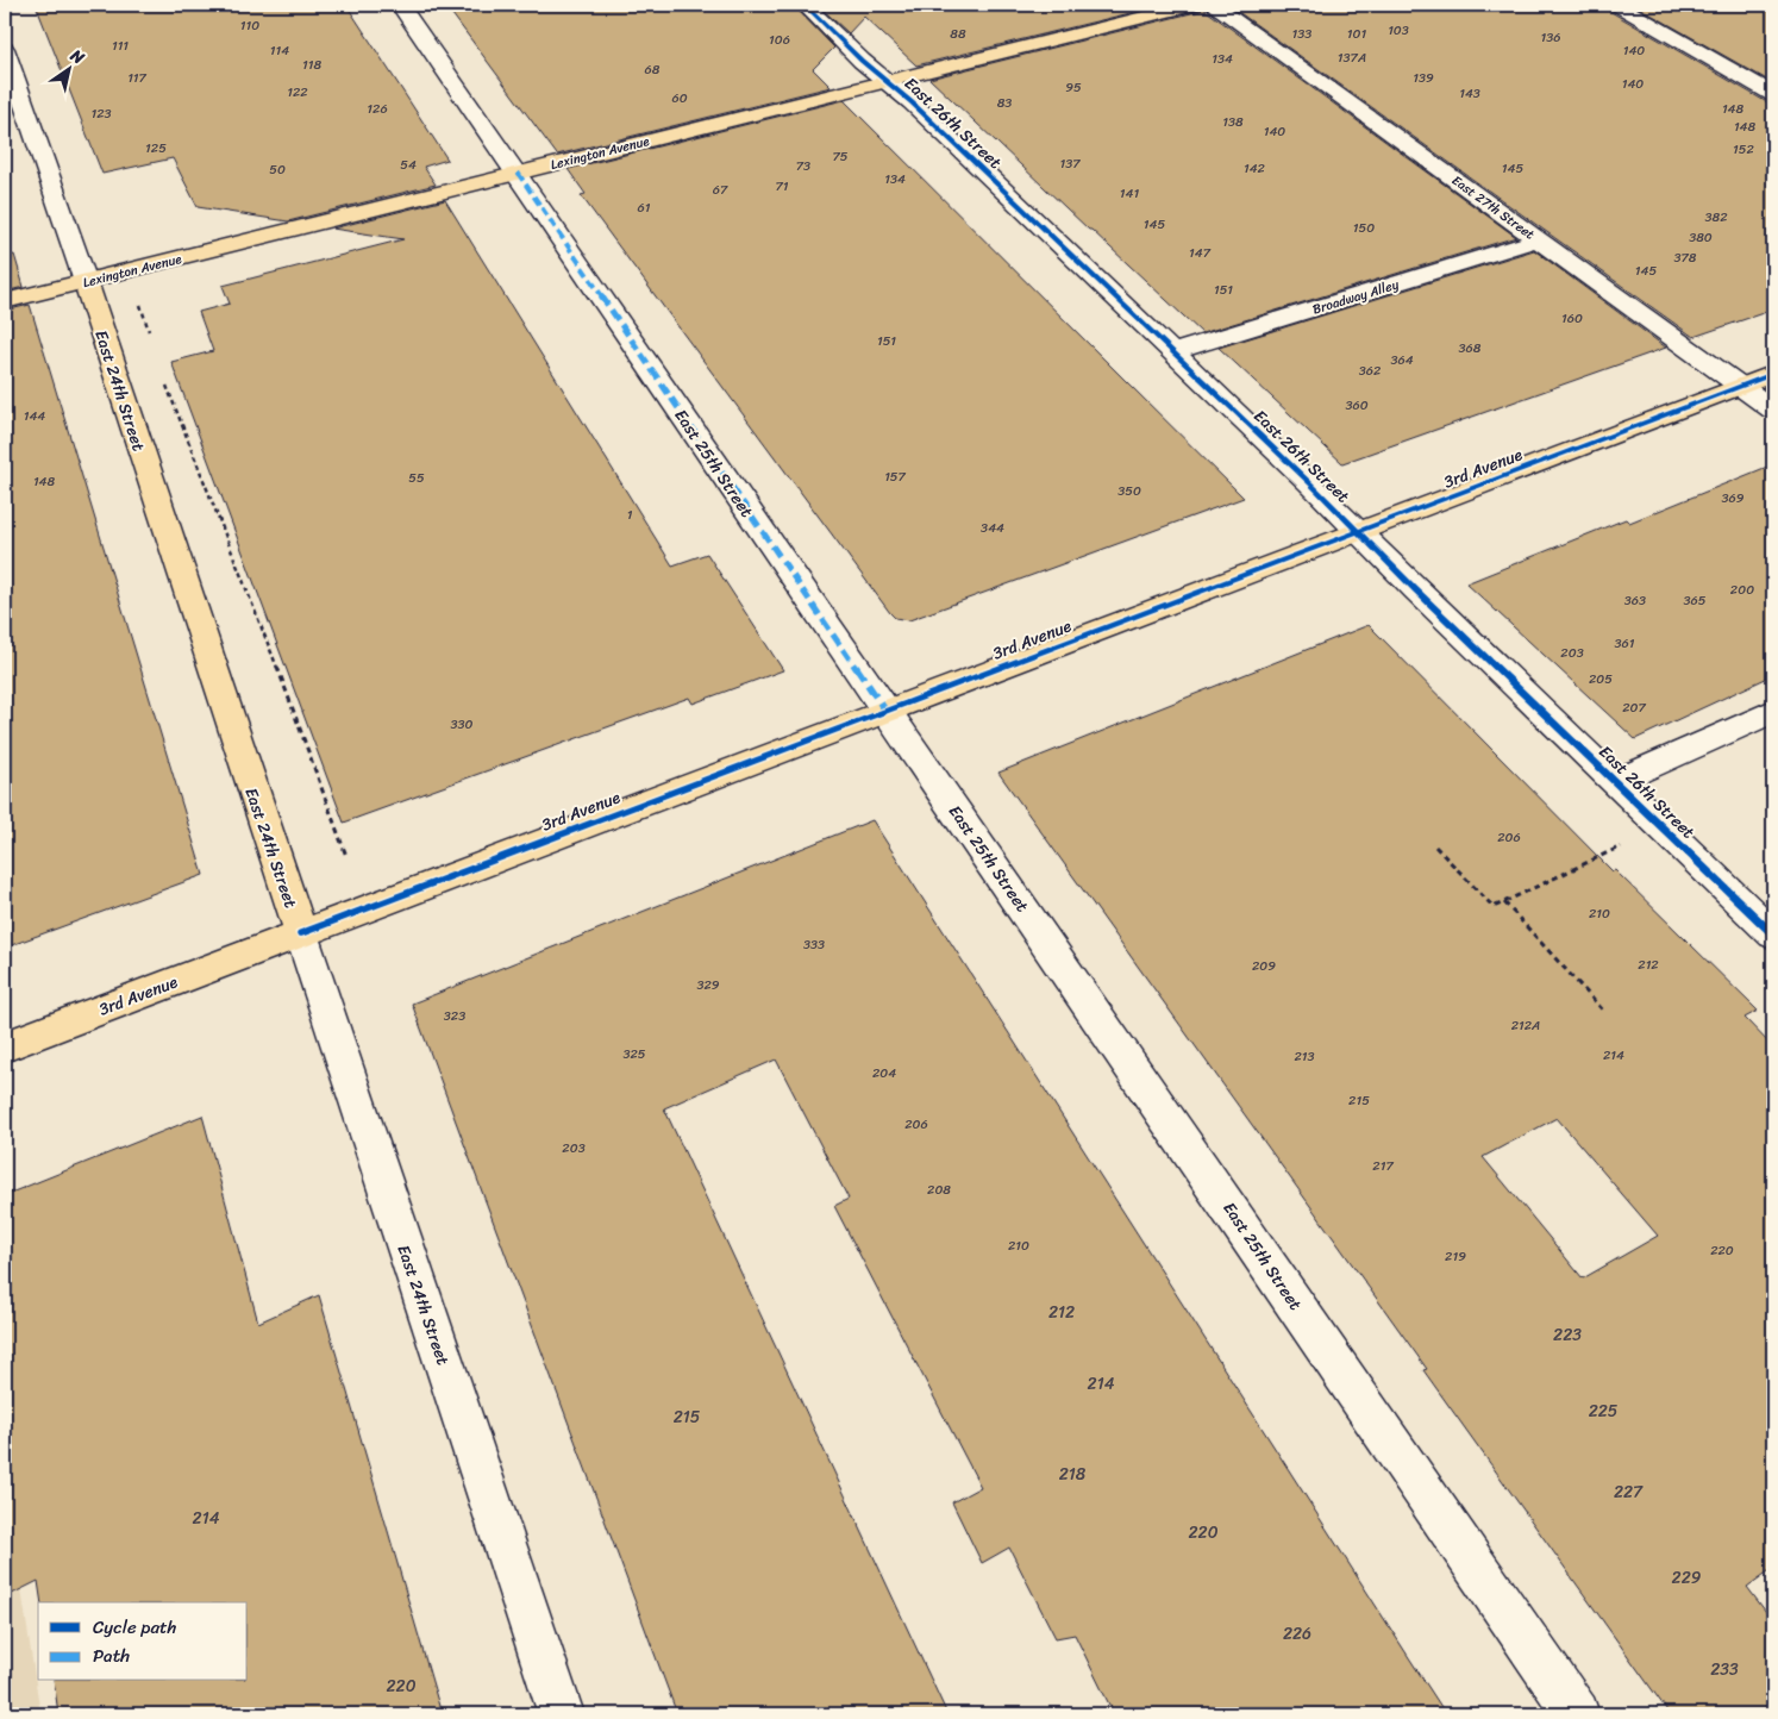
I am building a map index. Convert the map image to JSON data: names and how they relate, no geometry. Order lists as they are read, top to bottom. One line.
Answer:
{"streets":{"main road":["Lexington Avenue","East 24th Street","3rd Avenue"],"street":["East 26th Street","East 27th Street","Broadway Alley","East 25th Street"]},"crossings":[["East 26th Street","Lexington Avenue"],["East 26th Street","Broadway Alley"],["East 26th Street","3rd Avenue"],["Lexington Avenue","East 24th Street"],["Lexington Avenue","East 25th Street"],["East 27th Street","Broadway Alley"],["East 27th Street","3rd Avenue"],["East 24th Street","3rd Avenue"],["East 25th Street","3rd Avenue"]],"house_numbers":["110","103","88","133","101","136","106","111","114","140","137A","134","118","68","117","139","140","95","122","143","60","83","126","148","123","138","148","140","125","152","75","137","54","73","142","145","50","134","71","67","141","61","382","145","150","380","147","378","145","151","160","151","368","364","362","360","144","157","55","148","350","369","1","344","200","363","365","361","203","205","207","330","206","210","333","212","209","329","323","212A","325","214","213","204","215","206","203","217","208","210","220","219","212","223","214","225","215","218","227","214","220","229","226","233","220"],"legend":["Cycle path","Path"],"north":"top right"}
